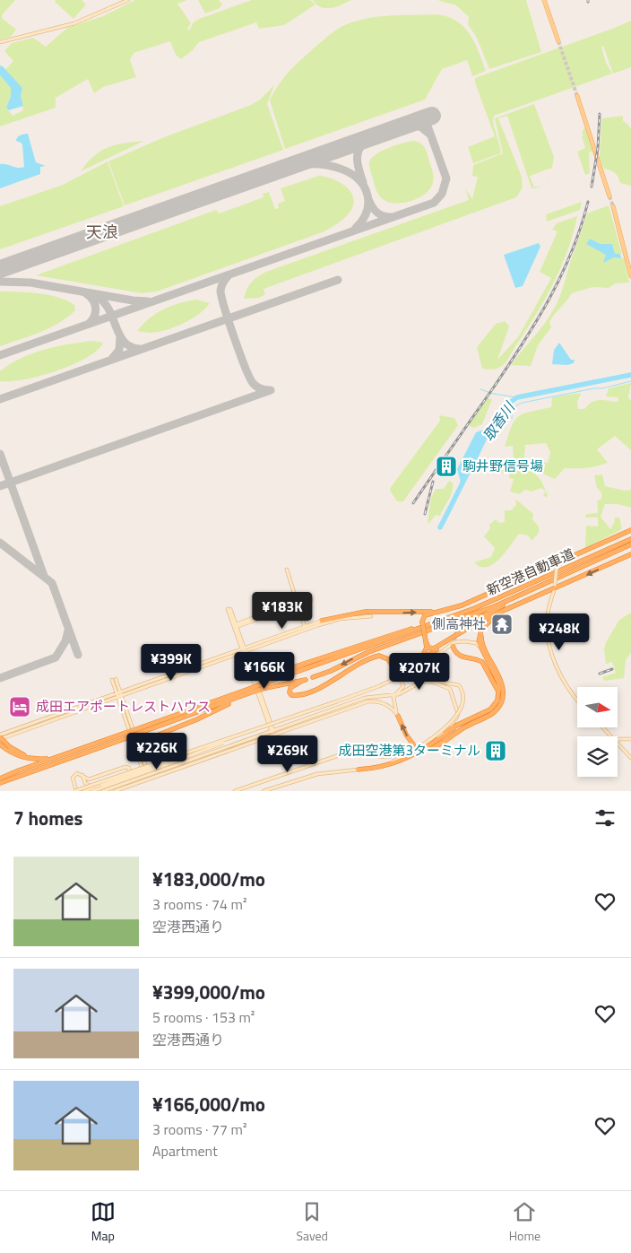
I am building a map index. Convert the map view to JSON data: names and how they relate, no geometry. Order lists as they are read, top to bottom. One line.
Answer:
{"streets":{"highway":["新空港自動車道"]},"districts":["天浪"],"water":["取香川"],"places":{"building":["駒井野信号場","成田空港第3ターミナル"],"temple":["側高神社"],"hotel":["成田エアポートレストハウス"]},"north":"right","page":{"price":["¥183K","¥248K","¥399K","¥166K","¥207K","¥226K","¥269K"],"heading":"7 homes","list":[{"name":"¥183,000/mo","note":"3 rooms · 74 m² · 空港西通り"},{"name":"¥399,000/mo","note":"5 rooms · 153 m² · 空港西通り"},{"name":"¥166,000/mo","note":"3 rooms · 77 m² · Apartment"}],"tabs":["Map","Saved","Home"]}}
